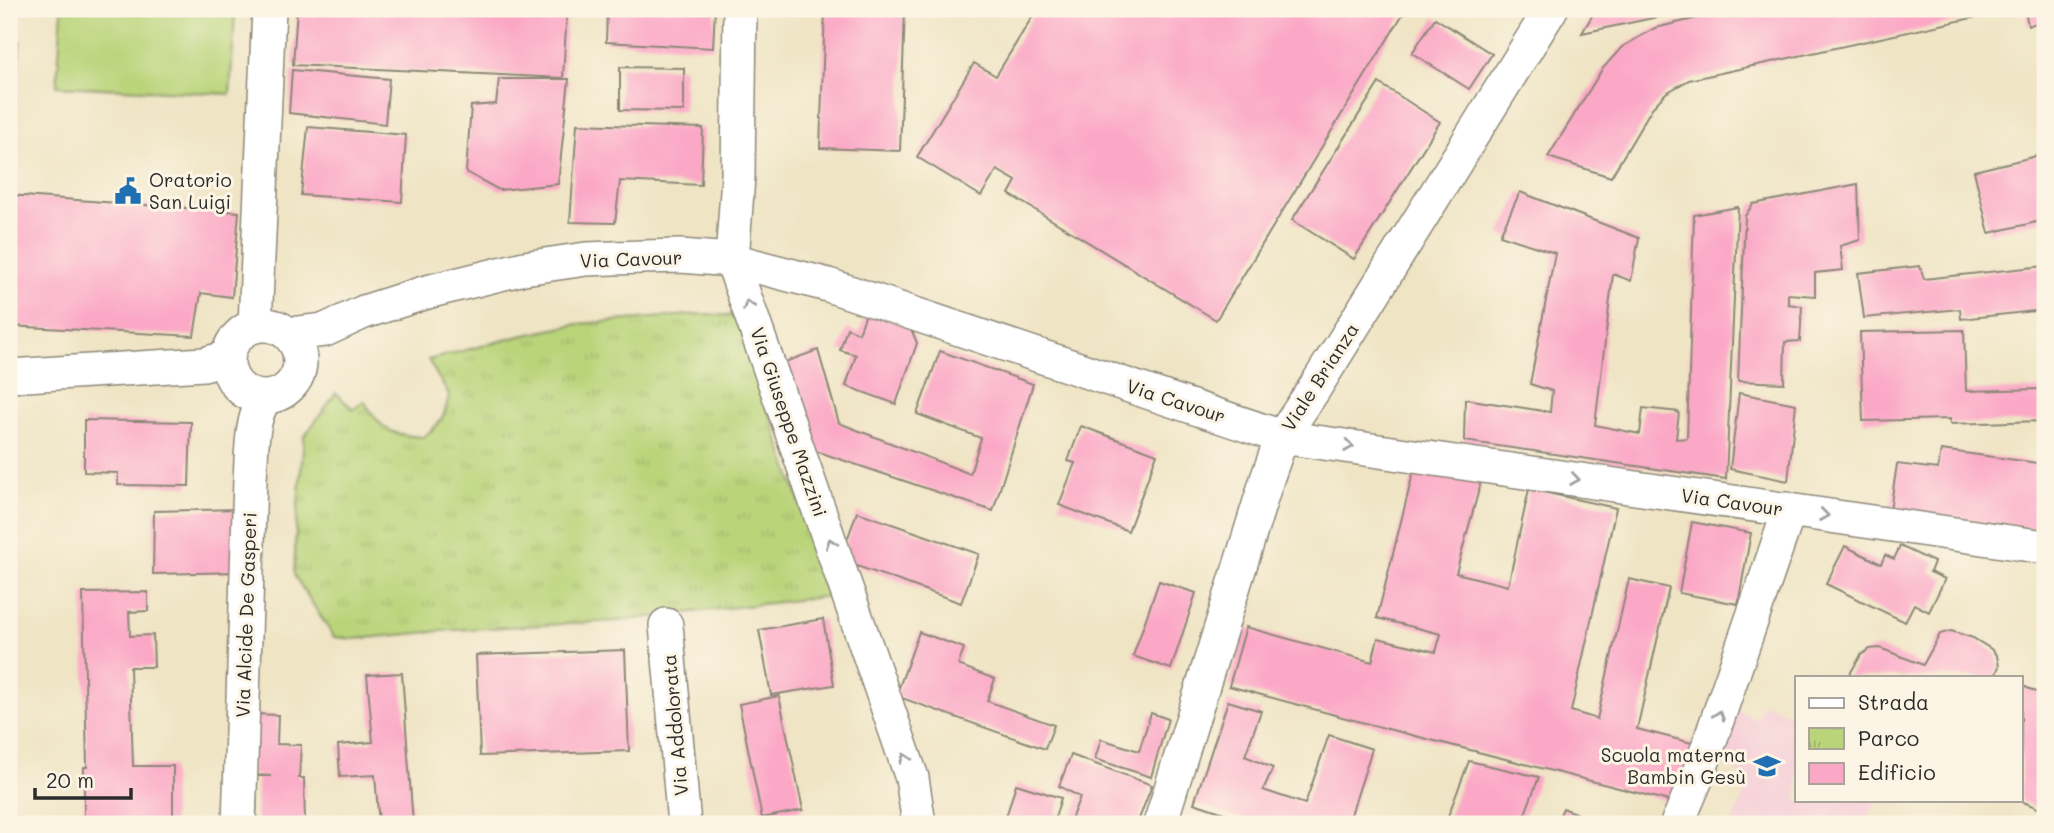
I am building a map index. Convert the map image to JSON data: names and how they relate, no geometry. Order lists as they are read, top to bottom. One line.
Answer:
{"streets":{"street":["Via Cavour","Viale Brianza","Via Giuseppe Mazzini","Via Alcide De Gasperi","Via Addolorata"]},"crossings":[["Via Cavour","Viale Brianza"],["Via Cavour","Via Giuseppe Mazzini"],["Via Cavour","Via Alcide De Gasperi"]],"one_way":["Via Cavour","Via Giuseppe Mazzini"],"places":{"public building":["Oratorio San Luigi"],"school or university":["Scuola materna Bambin Gesù"]},"legend":["Strada","Parco","Edificio"],"scale_bar":"20 m"}
